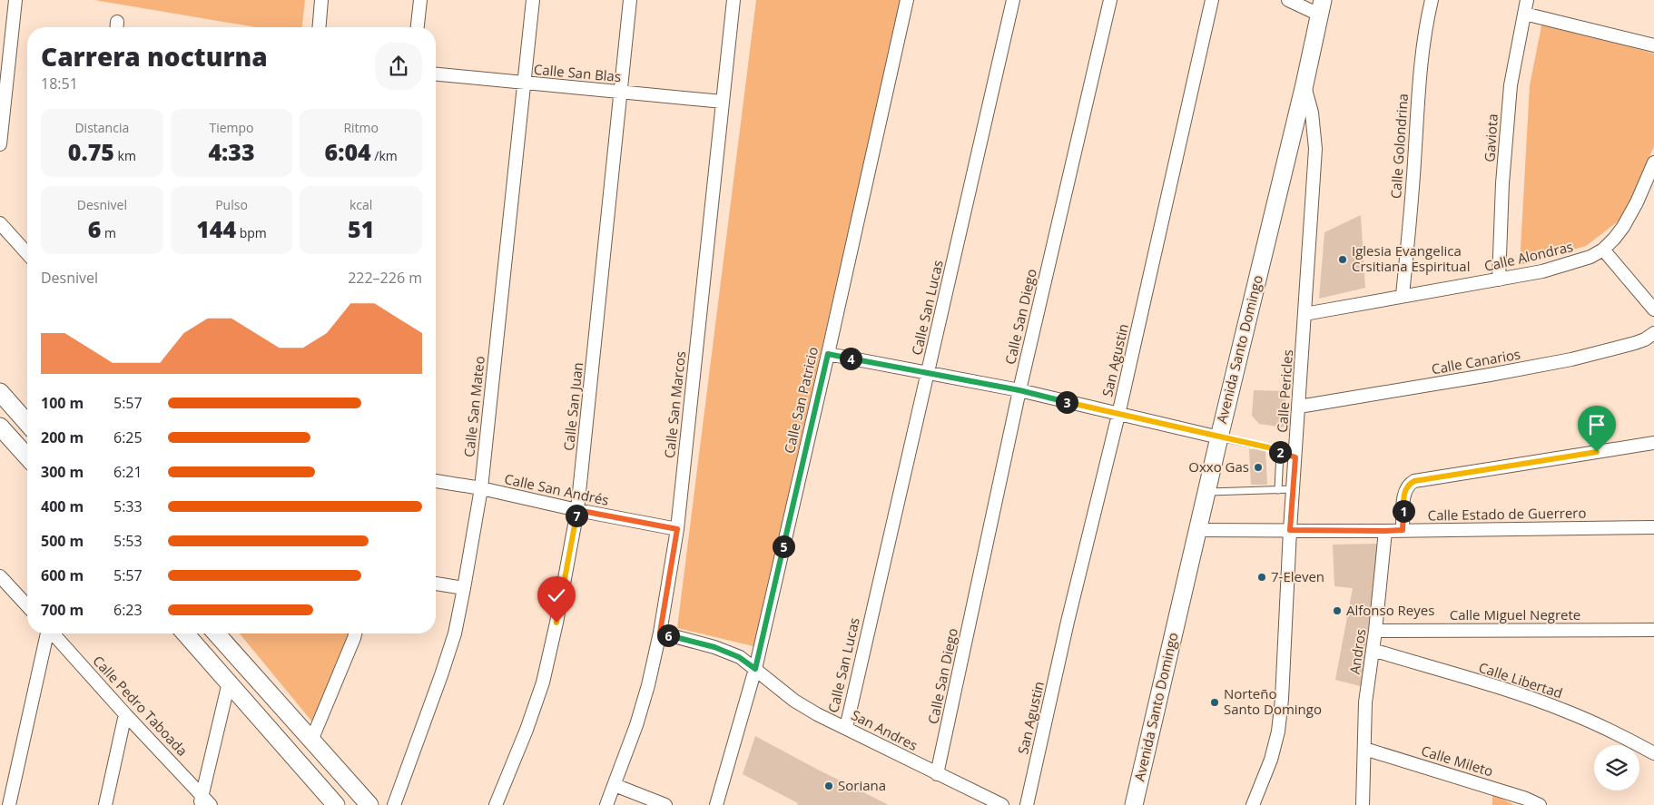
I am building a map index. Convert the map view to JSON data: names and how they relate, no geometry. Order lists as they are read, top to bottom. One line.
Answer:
{"streets":{"main road":["Avenida Santo Domingo"],"street":["Calle San Blas","Gaviota","Calle Golondrina","Calle Alondras","Calle San Lucas","Calle San Diego","San Agustin","Calle Canarios","Calle Pericles","Calle San Patricio","Calle San Marcos","Calle San Mateo","Calle San Juan","Calle San Andrés","Calle Estado de Guerrero","Calle Miguel Negrete","Andros","Calle Libertad","Calle Pedro Taboada","San Andres","Calle Mileto"]},"crossings":[["Calle San Blas","Calle San Marcos"],["Calle San Blas","Calle San Mateo"],["Calle San Blas","Calle San Juan"],["Gaviota","Calle Alondras"],["Calle Golondrina","Calle Alondras"],["Calle Alondras","Calle Pericles"],["Calle San Lucas","San Andres"],["Calle San Diego","San Andres"],["Avenida Santo Domingo","Calle Pericles"],["Avenida Santo Domingo","Calle Estado de Guerrero"],["Calle Canarios","Calle Pericles"],["Calle Pericles","Calle Estado de Guerrero"],["Calle San Patricio","San Andres"],["Calle San Marcos","Calle San Andrés"],["Calle San Marcos","San Andres"],["Calle San Mateo","Calle San Andrés"],["Calle San Juan","Calle San Andrés"],["Calle Estado de Guerrero","Andros"],["Calle Miguel Negrete","Andros"],["Andros","Calle Libertad"],["Andros","Calle Mileto"]],"places":["Iglesia Evangelica Crsitiana Espiritual","Oxxo Gas","7-Eleven","Alfonso Reyes","Norteño Santo Domingo","Soriana"],"page":{"heading":["Carrera nocturna","18:51"],"stats":[["Distancia","0.75 km"],["Tiempo","4:33"],["Ritmo","6:04 /km"],["Desnivel","6 m"],["Pulso","144 bpm"],["kcal","51"]],"chart":["Desnivel","222–226 m"],"pins":["4","3","2","1","7","5","6"],"list":[{"name":"100 m","note":"5:57"},{"name":"200 m","note":"6:25"},{"name":"300 m","note":"6:21"},{"name":"400 m","note":"5:33"},{"name":"500 m","note":"5:53"},{"name":"600 m","note":"5:57"},{"name":"700 m","note":"6:23"}]}}
